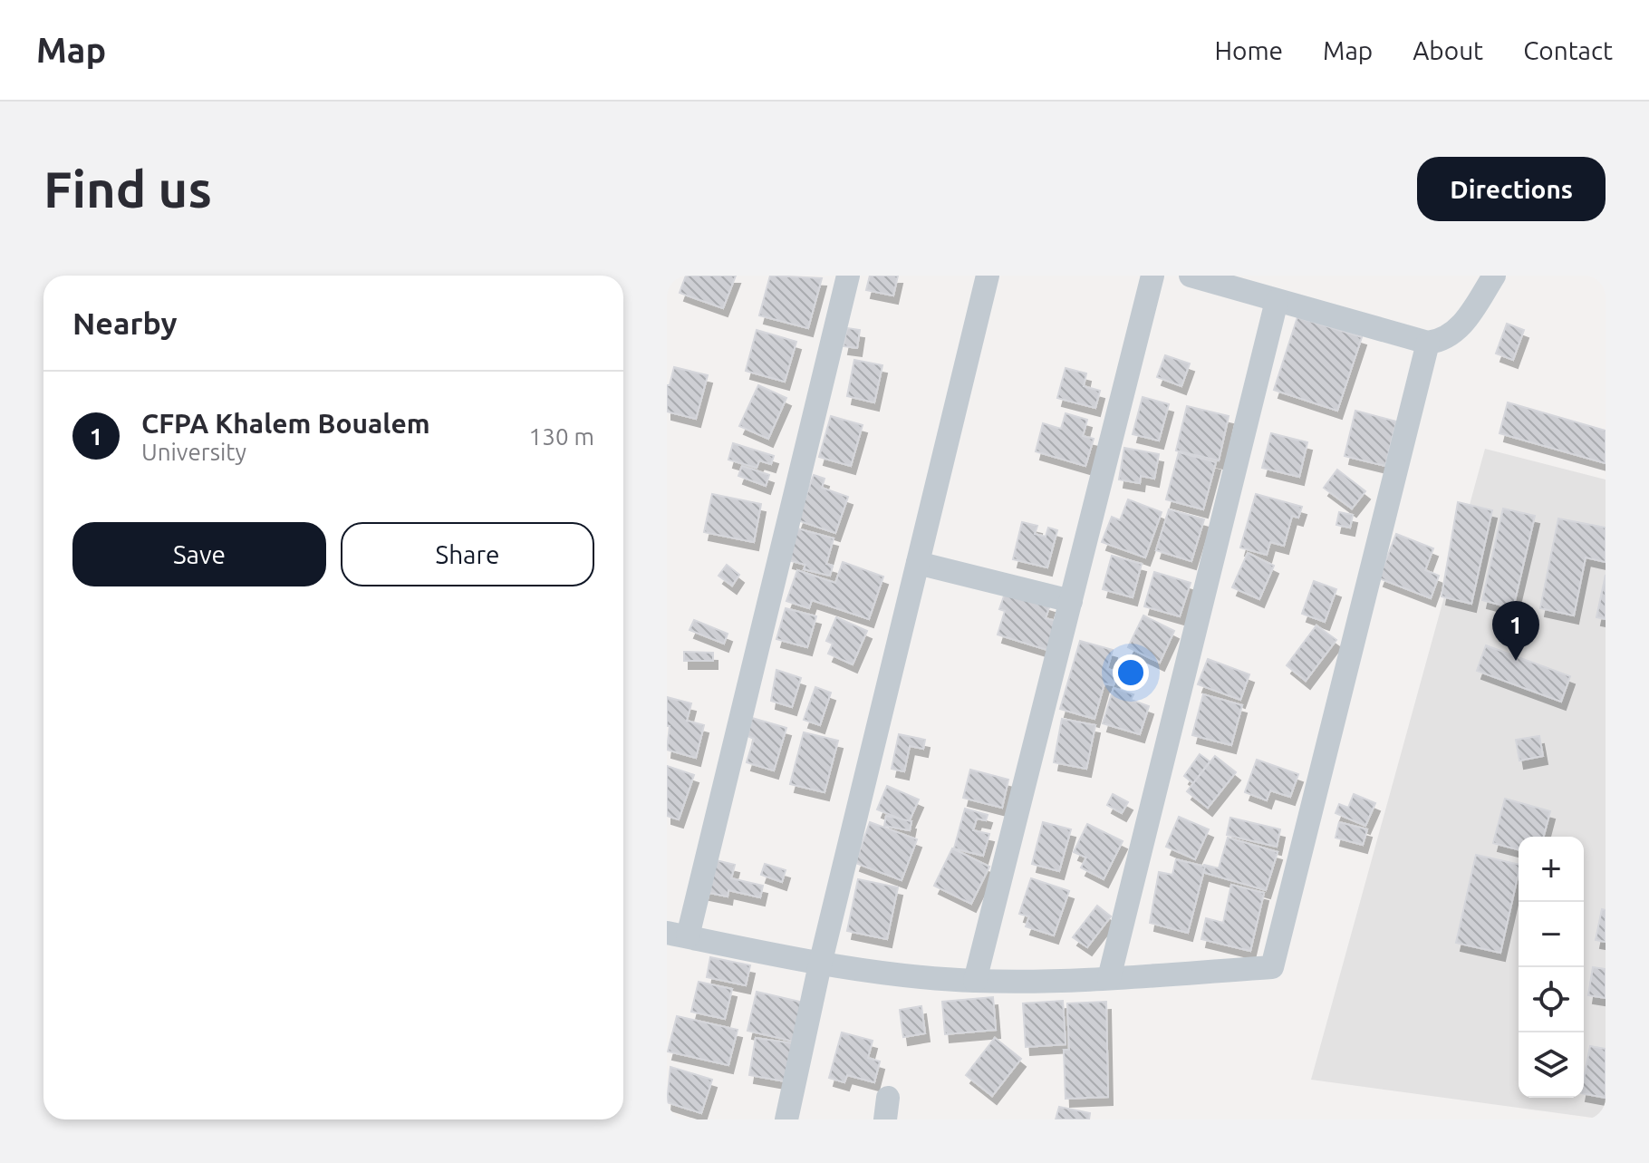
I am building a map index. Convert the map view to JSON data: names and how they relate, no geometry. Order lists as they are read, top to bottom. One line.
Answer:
{"page":{"header":"Map","nav":["Home","Map","About","Contact"],"buttons":["Directions",["Save","Share"]],"title":"Find us","heading":"Nearby","list":[{"mark":"1","name":"CFPA Khalem Boualem","note":"University","value":"130 m"}],"pins":"1","map_buttons":["+","−"]}}
